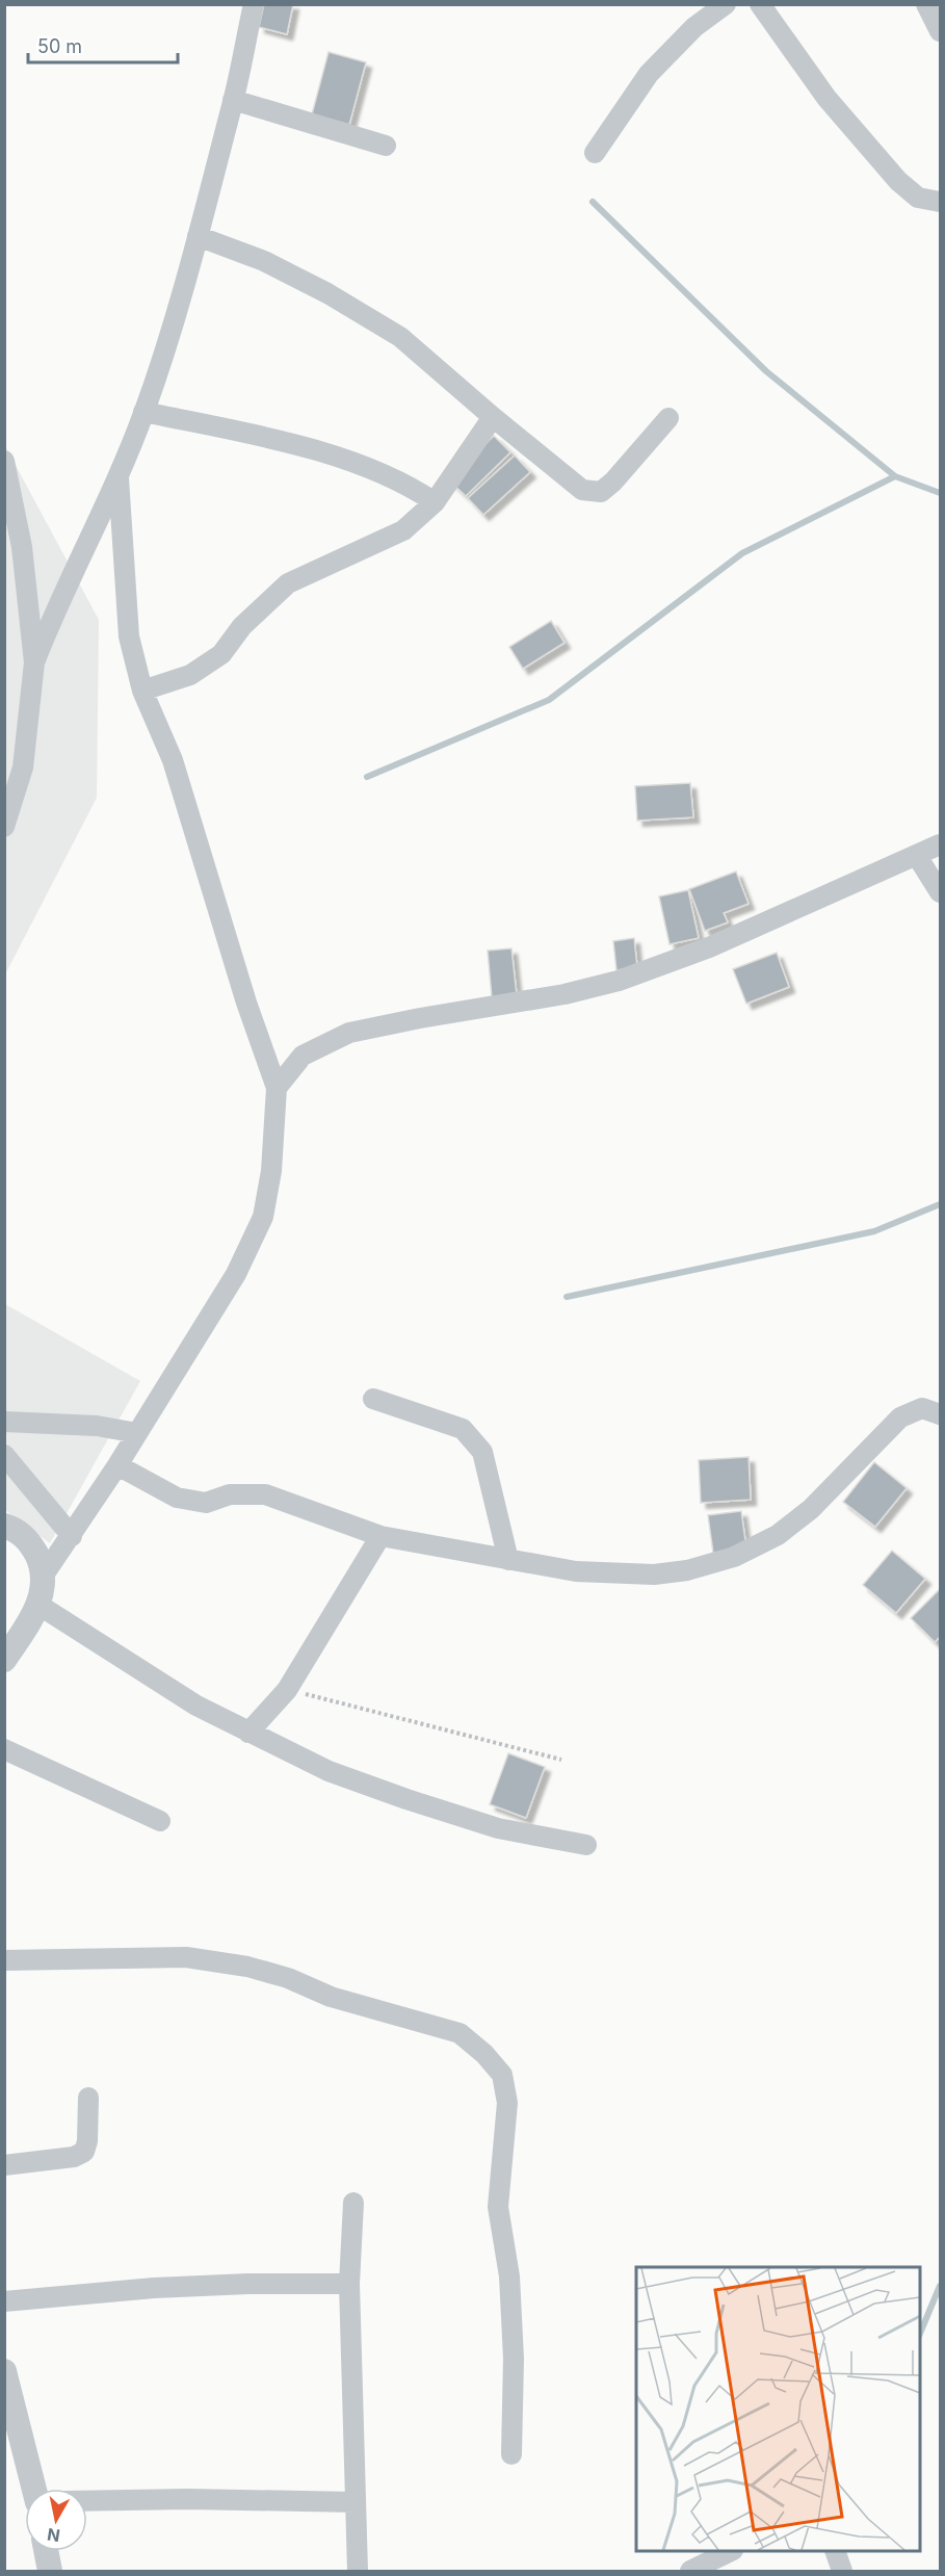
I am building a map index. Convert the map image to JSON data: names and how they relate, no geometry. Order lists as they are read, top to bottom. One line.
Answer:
{"scale_bar":"50 m","north":"bottom"}
